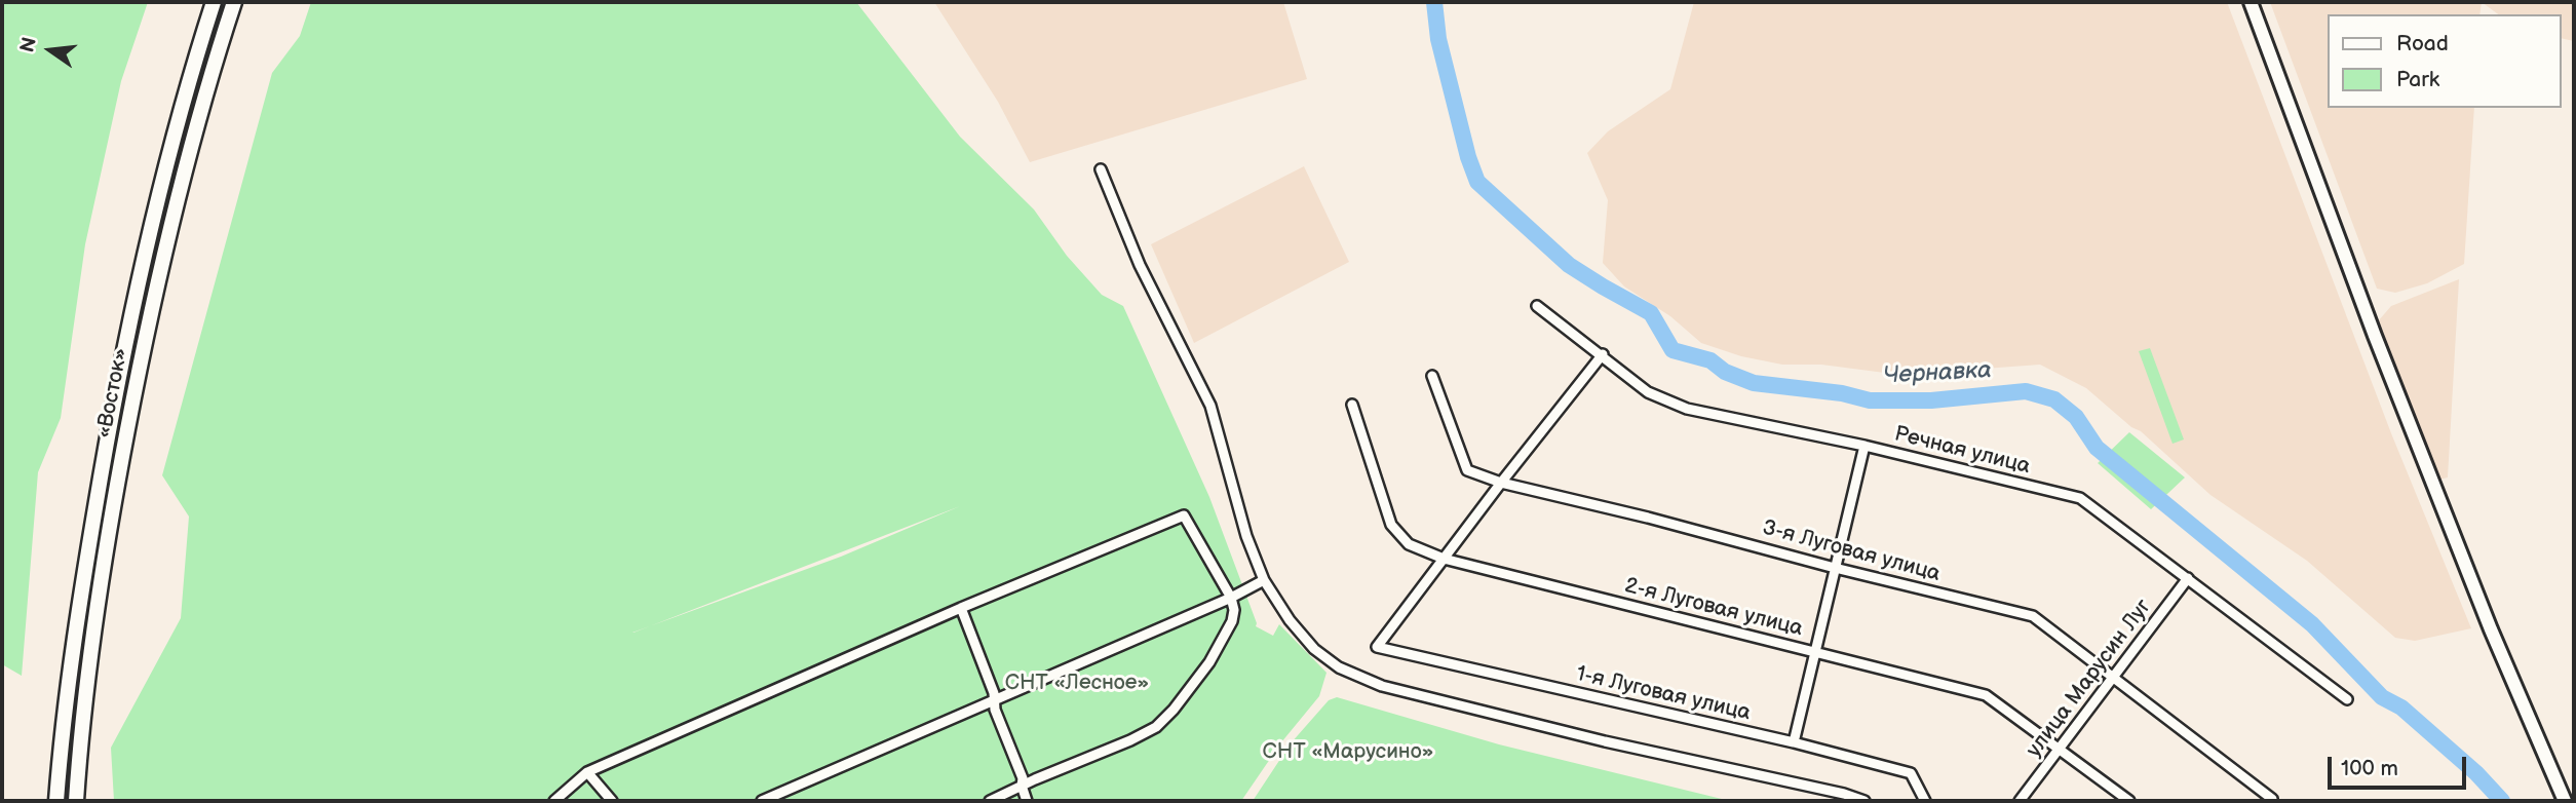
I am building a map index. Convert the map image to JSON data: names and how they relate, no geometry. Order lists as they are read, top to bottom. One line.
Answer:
{"streets":{"highway":["«Восток»"],"street":["Речная улица","3-я Луговая улица","2-я Луговая улица","улица Марусин Луг","1-я Луговая улица"]},"crossings":[["Речная улица","улица Марусин Луг"],["3-я Луговая улица","улица Марусин Луг"],["2-я Луговая улица","улица Марусин Луг"],["2-я Луговая улица","1-я Луговая улица"]],"water":["Чернавка"],"parks":["СНТ «Лесное»","СНТ «Марусино»"],"legend":["Road","Park"],"scale_bar":"100 m","north":"left"}
